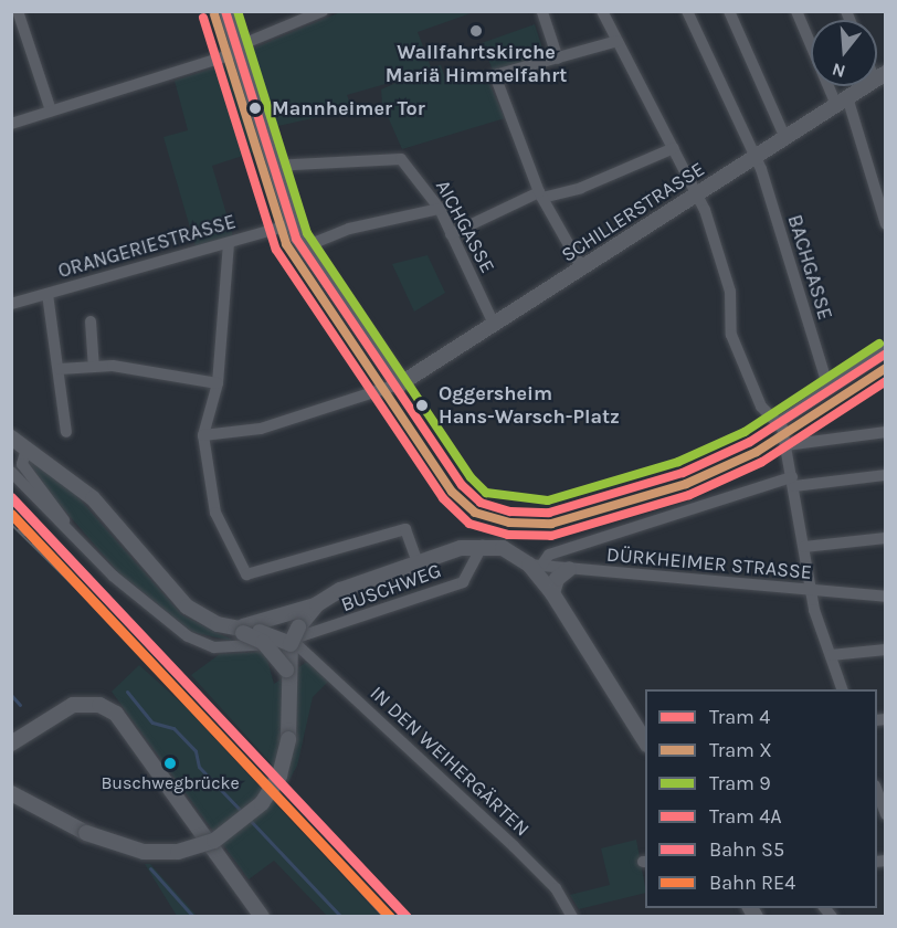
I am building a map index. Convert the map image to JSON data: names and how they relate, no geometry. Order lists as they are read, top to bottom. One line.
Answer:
{"streets":{"street":["SCHILLERSTRASSE","AICHGASSE","ORANGERIESTRASSE","BACHGASSE","DÜRKHEIMER STRASSE","BUSCHWEG","IN DEN WEIHERGÄRTEN"]},"crossings":[["SCHILLERSTRASSE","AICHGASSE"],["SCHILLERSTRASSE","BACHGASSE"],["BUSCHWEG","IN DEN WEIHERGÄRTEN"]],"places":["Wallfahrtskirche Mariä Himmelfahrt","Mannheimer Tor","Oggersheim Hans-Warsch-Platz","Buschwegbrücke"],"lines":["tram line 4","tram line 9","tram line X","tram line 4A","rail line S5","rail line RE4"],"legend":["Tram 4","Tram X","Tram 9","Tram 4A","Bahn S5","Bahn RE4"],"north":"bottom"}
